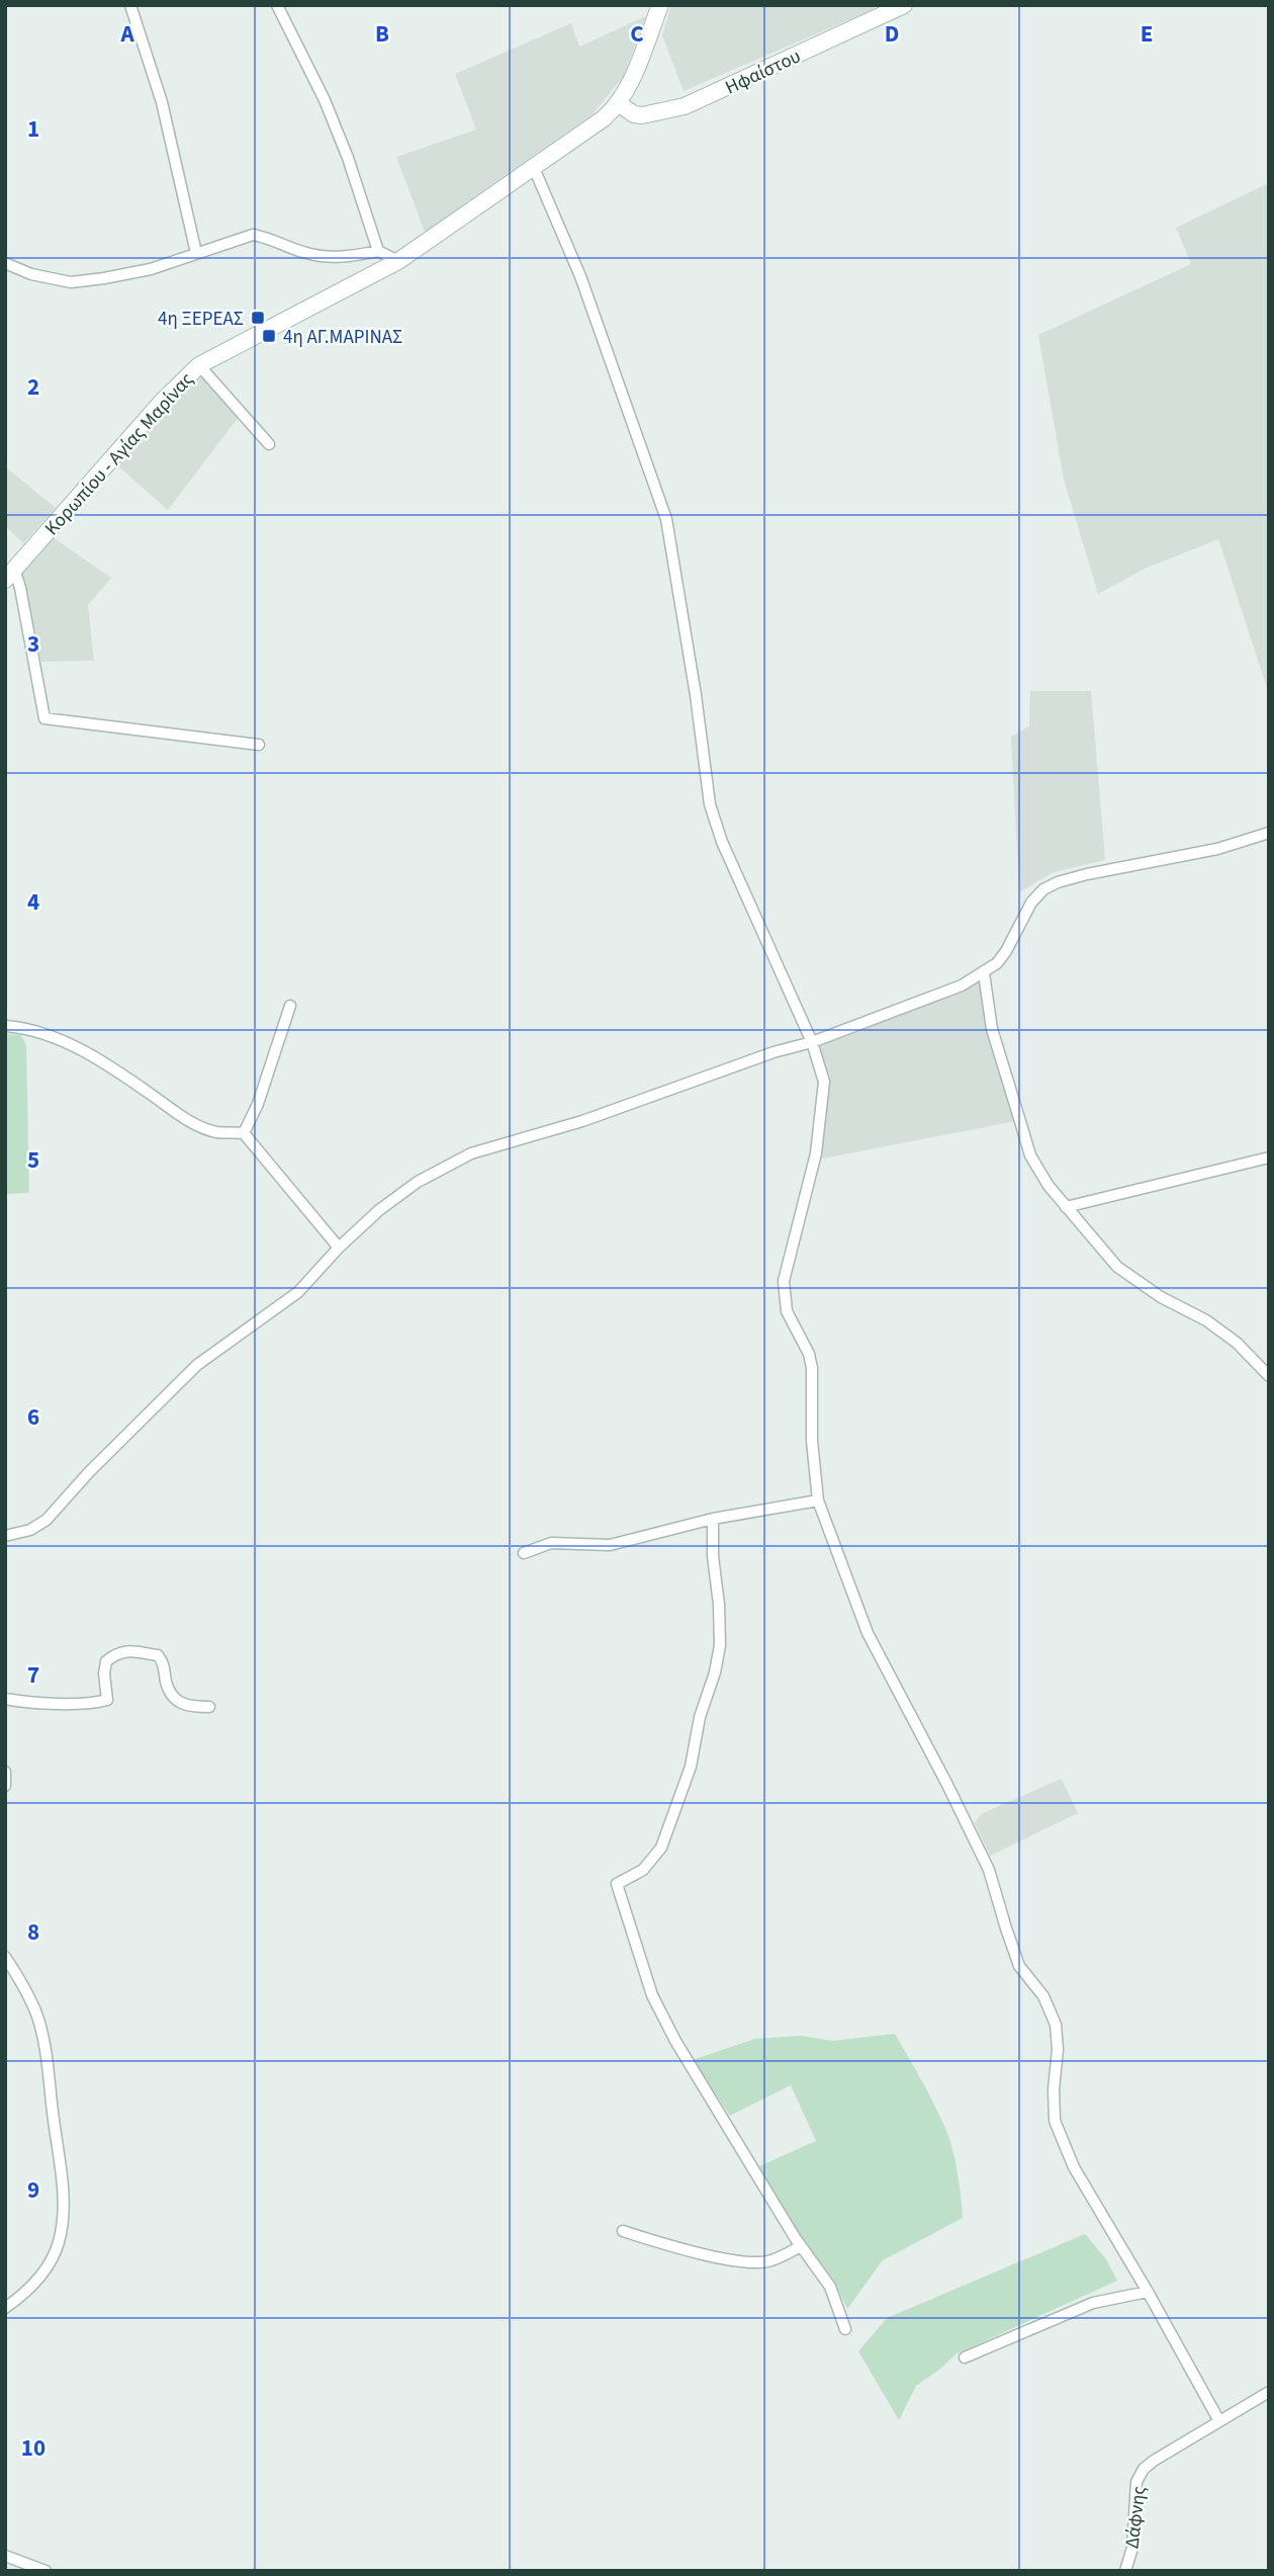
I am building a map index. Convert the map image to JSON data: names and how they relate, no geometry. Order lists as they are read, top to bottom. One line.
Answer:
{"streets":{"main road":["Ηφαίστου","Κορωπίου - Αγίας Μαρίνας"],"street":["Δάφνης"]},"crossings":[["Ηφαίστου","Κορωπίου - Αγίας Μαρίνας"]],"places":{"transit":["4η ΞΕΡΕΑΣ","4η ΑΓ.ΜΑΡΙΝΑΣ"]},"grid":{"columns":["A","B","C","D","E"],"rows":["1","2","3","4","5","6","7","8","9","10"]}}
